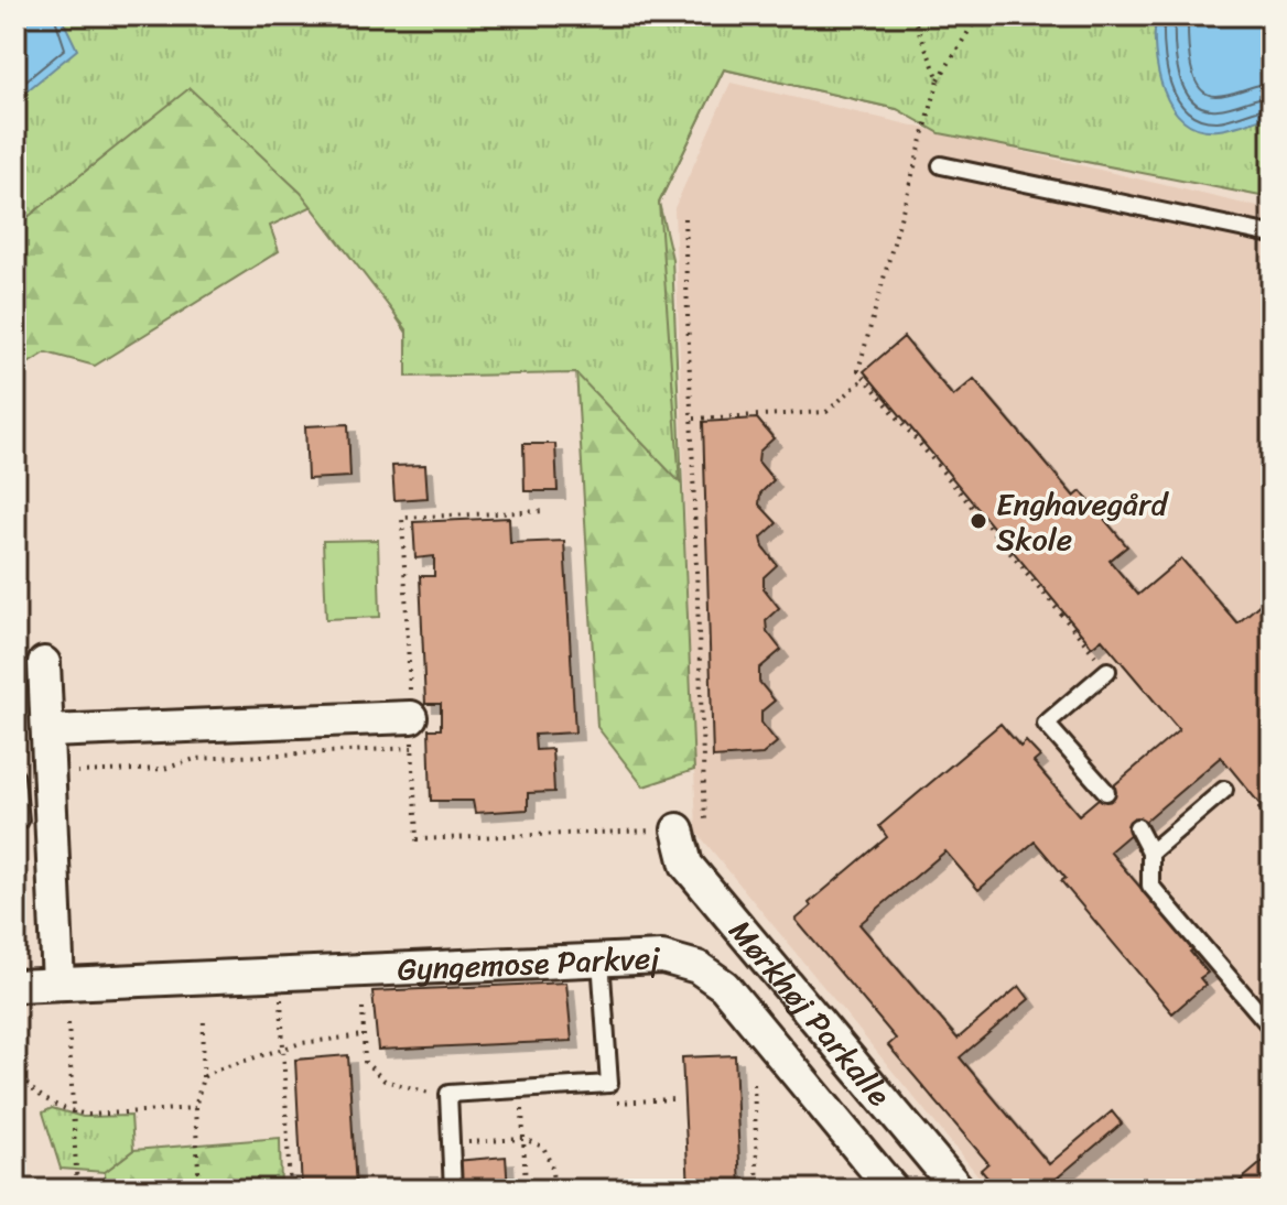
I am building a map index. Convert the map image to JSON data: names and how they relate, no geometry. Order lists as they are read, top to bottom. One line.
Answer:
{"streets":{"street":["Gyngemose Parkvej","Mørkhøj Parkalle"]},"places":["Enghavegård Skole"]}
